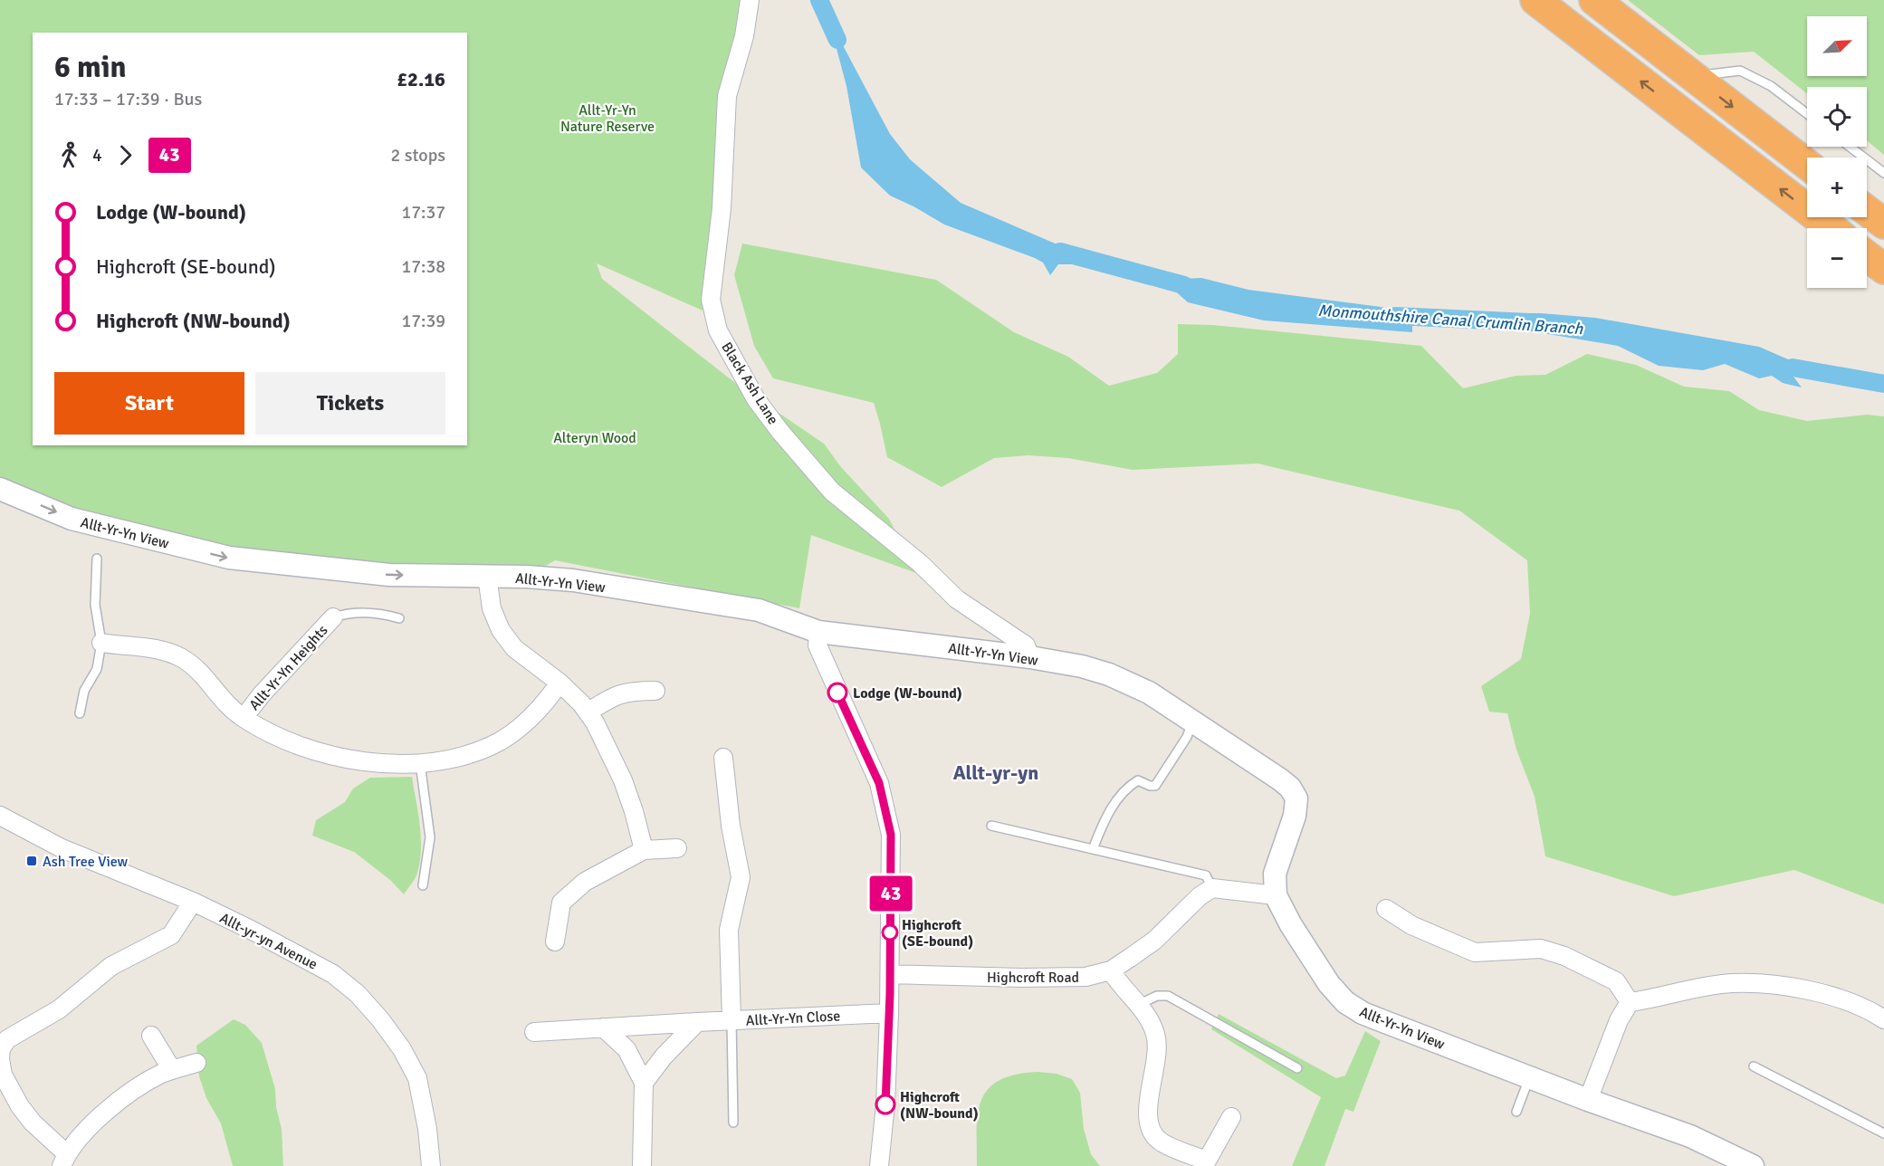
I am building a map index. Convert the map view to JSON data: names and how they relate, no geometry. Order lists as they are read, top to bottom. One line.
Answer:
{"streets":{"street":["Black Ash Lane","Allt-Yr-Yn View","Allt-Yr-Yn Heights","Allt-yr-yn Avenue","Highcroft Road","Allt-Yr-Yn Close"]},"crossings":[["Black Ash Lane","Allt-Yr-Yn View"]],"districts":["Allt-yr-yn"],"water":["Monmouthshire Canal Crumlin Branch"],"parks":["Allt-Yr-Yn Nature Reserve","Alteryn Wood"],"places":{"other":["Lodge (W-bound)","Highcroft (SE-bound)","Highcroft (NW-bound)"],"transit":["Ash Tree View"]},"lines":["bus line 43"],"north":"top right","page":{"on_map":"43","map_buttons":["+","−"],"heading":["6 min","17:33 – 17:39 · Bus","£2.16"],"legs":["4","43","2 stops"],"list":[{"name":"Lodge (W-bound)","value":"17:37"},{"name":"Highcroft (SE-bound)","value":"17:38"},{"name":"Highcroft (NW-bound)","value":"17:39"}],"buttons":["Start","Tickets"]}}
